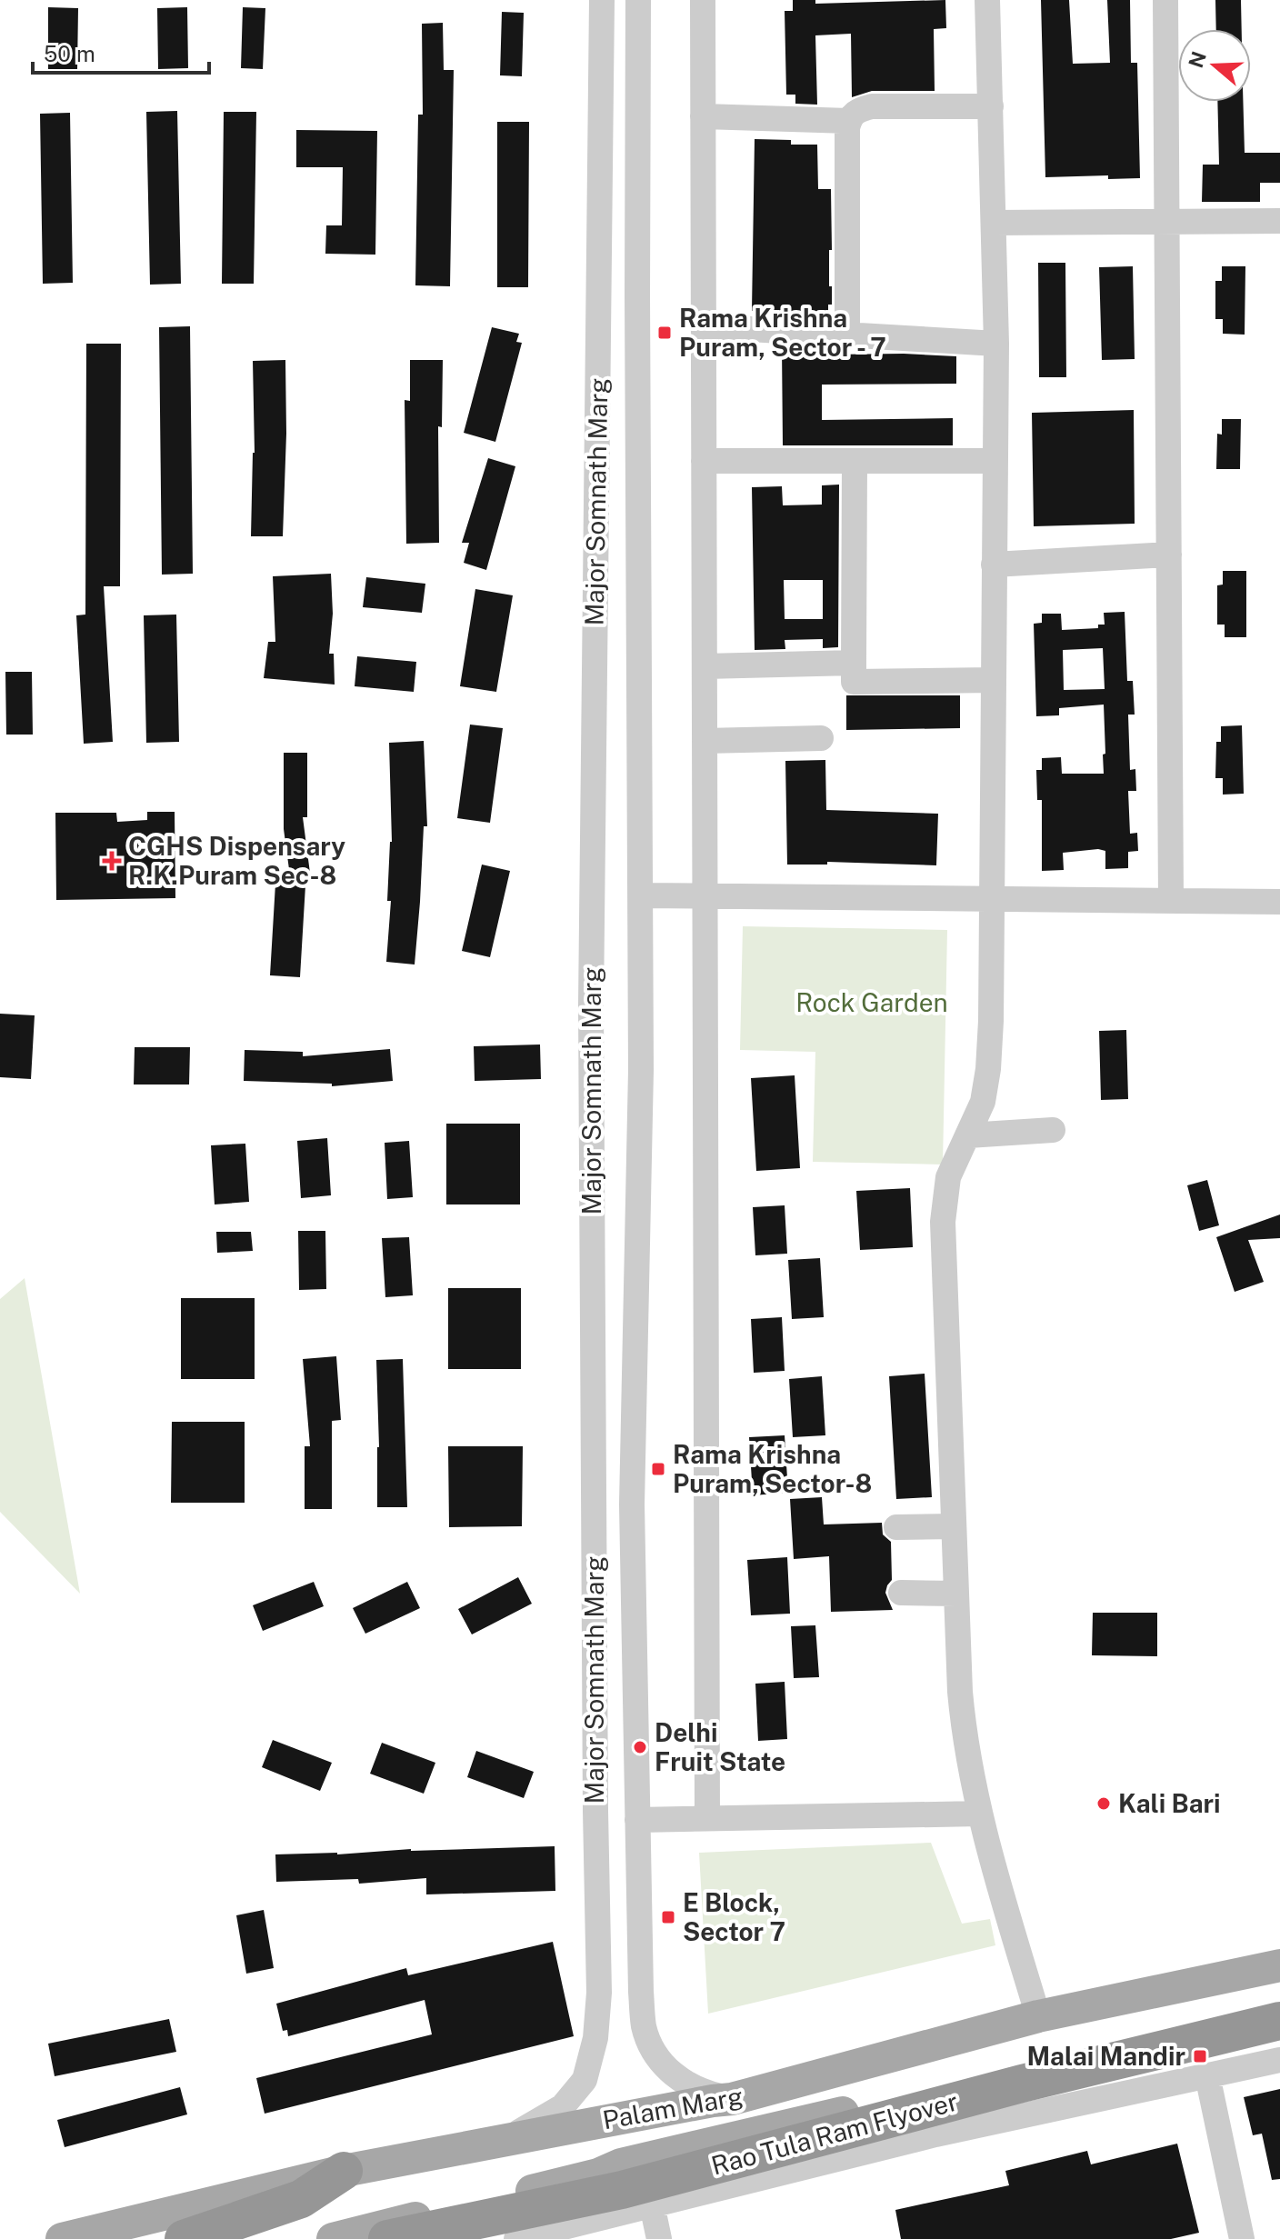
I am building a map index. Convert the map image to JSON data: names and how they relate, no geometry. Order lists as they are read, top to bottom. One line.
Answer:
{"streets":{"highway":["Rao Tula Ram Flyover"],"main road":["Palam Marg"],"street":["Major Somnath Marg"]},"crossings":[["Major Somnath Marg","Palam Marg"]],"parks":["Rock Garden"],"places":{"transit":["Rama Krishna Puram, Sector - 7","Rama Krishna Puram, Sector-8","E Block, Sector 7","Malai Mandir"],"health":["CGHS Dispensary R.K.Puram Sec-8"],"other":["Delhi Fruit State","Kali Bari"]},"scale_bar":"50 m","north":"left"}
